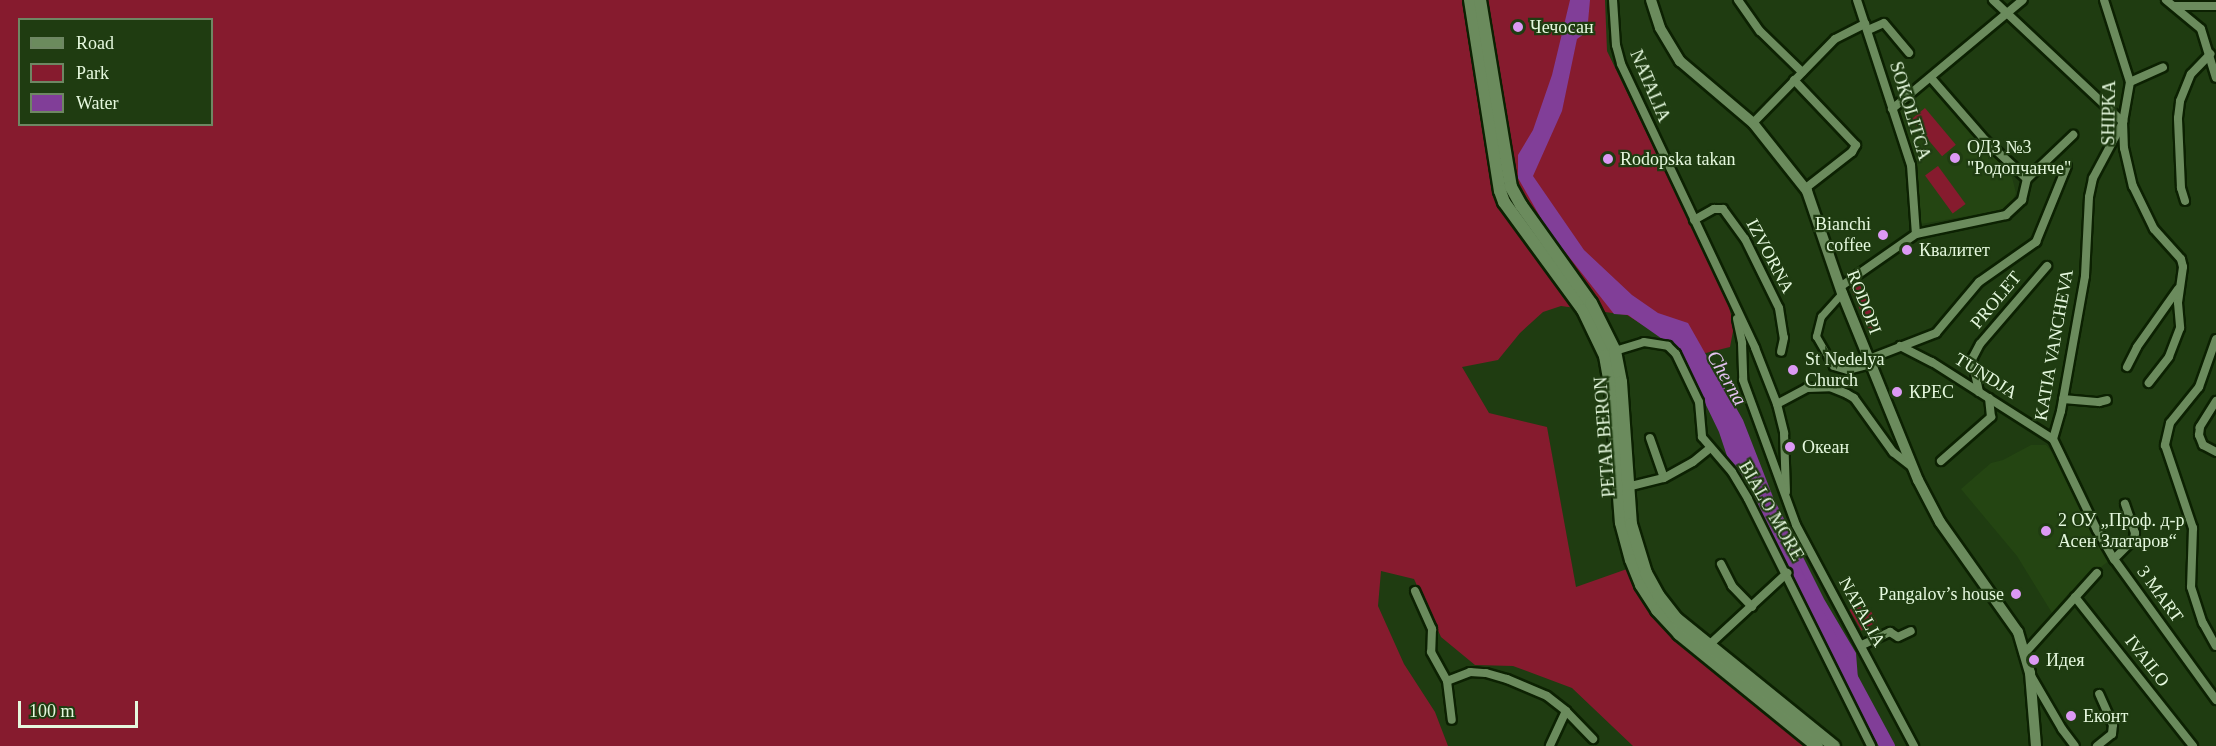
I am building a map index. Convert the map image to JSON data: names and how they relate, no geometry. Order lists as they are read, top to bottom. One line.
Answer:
{"streets":{"main road":["PETAR BERON"],"street":["NATALIA","SOKOLITCA","SHIPKA","IZVORNA","PROLET","RODOPI","KATIA VANCHEVA","TUNDJA","BIALO MORE","3 MART","IVAILO"]},"crossings":[["NATALIA","IZVORNA"],["SHIPKA","KATIA VANCHEVA"],["PROLET","TUNDJA"],["KATIA VANCHEVA","TUNDJA"],["KATIA VANCHEVA","3 MART"],["TUNDJA","3 MART"],["PETAR BERON","BIALO MORE"]],"water":["Cherna"],"places":["Чечосан","ОДЗ №3 \"Родопчанче\"","Rodopska takan","Bianchi coffee","Квалитет","St Nedelya Church","КРЕС","Океан","2 ОУ „Проф. д-р Асен Златаров“","Pangalov’s house","Идея","Еконт"],"legend":["Road","Park","Water"],"scale_bar":"100 m"}
